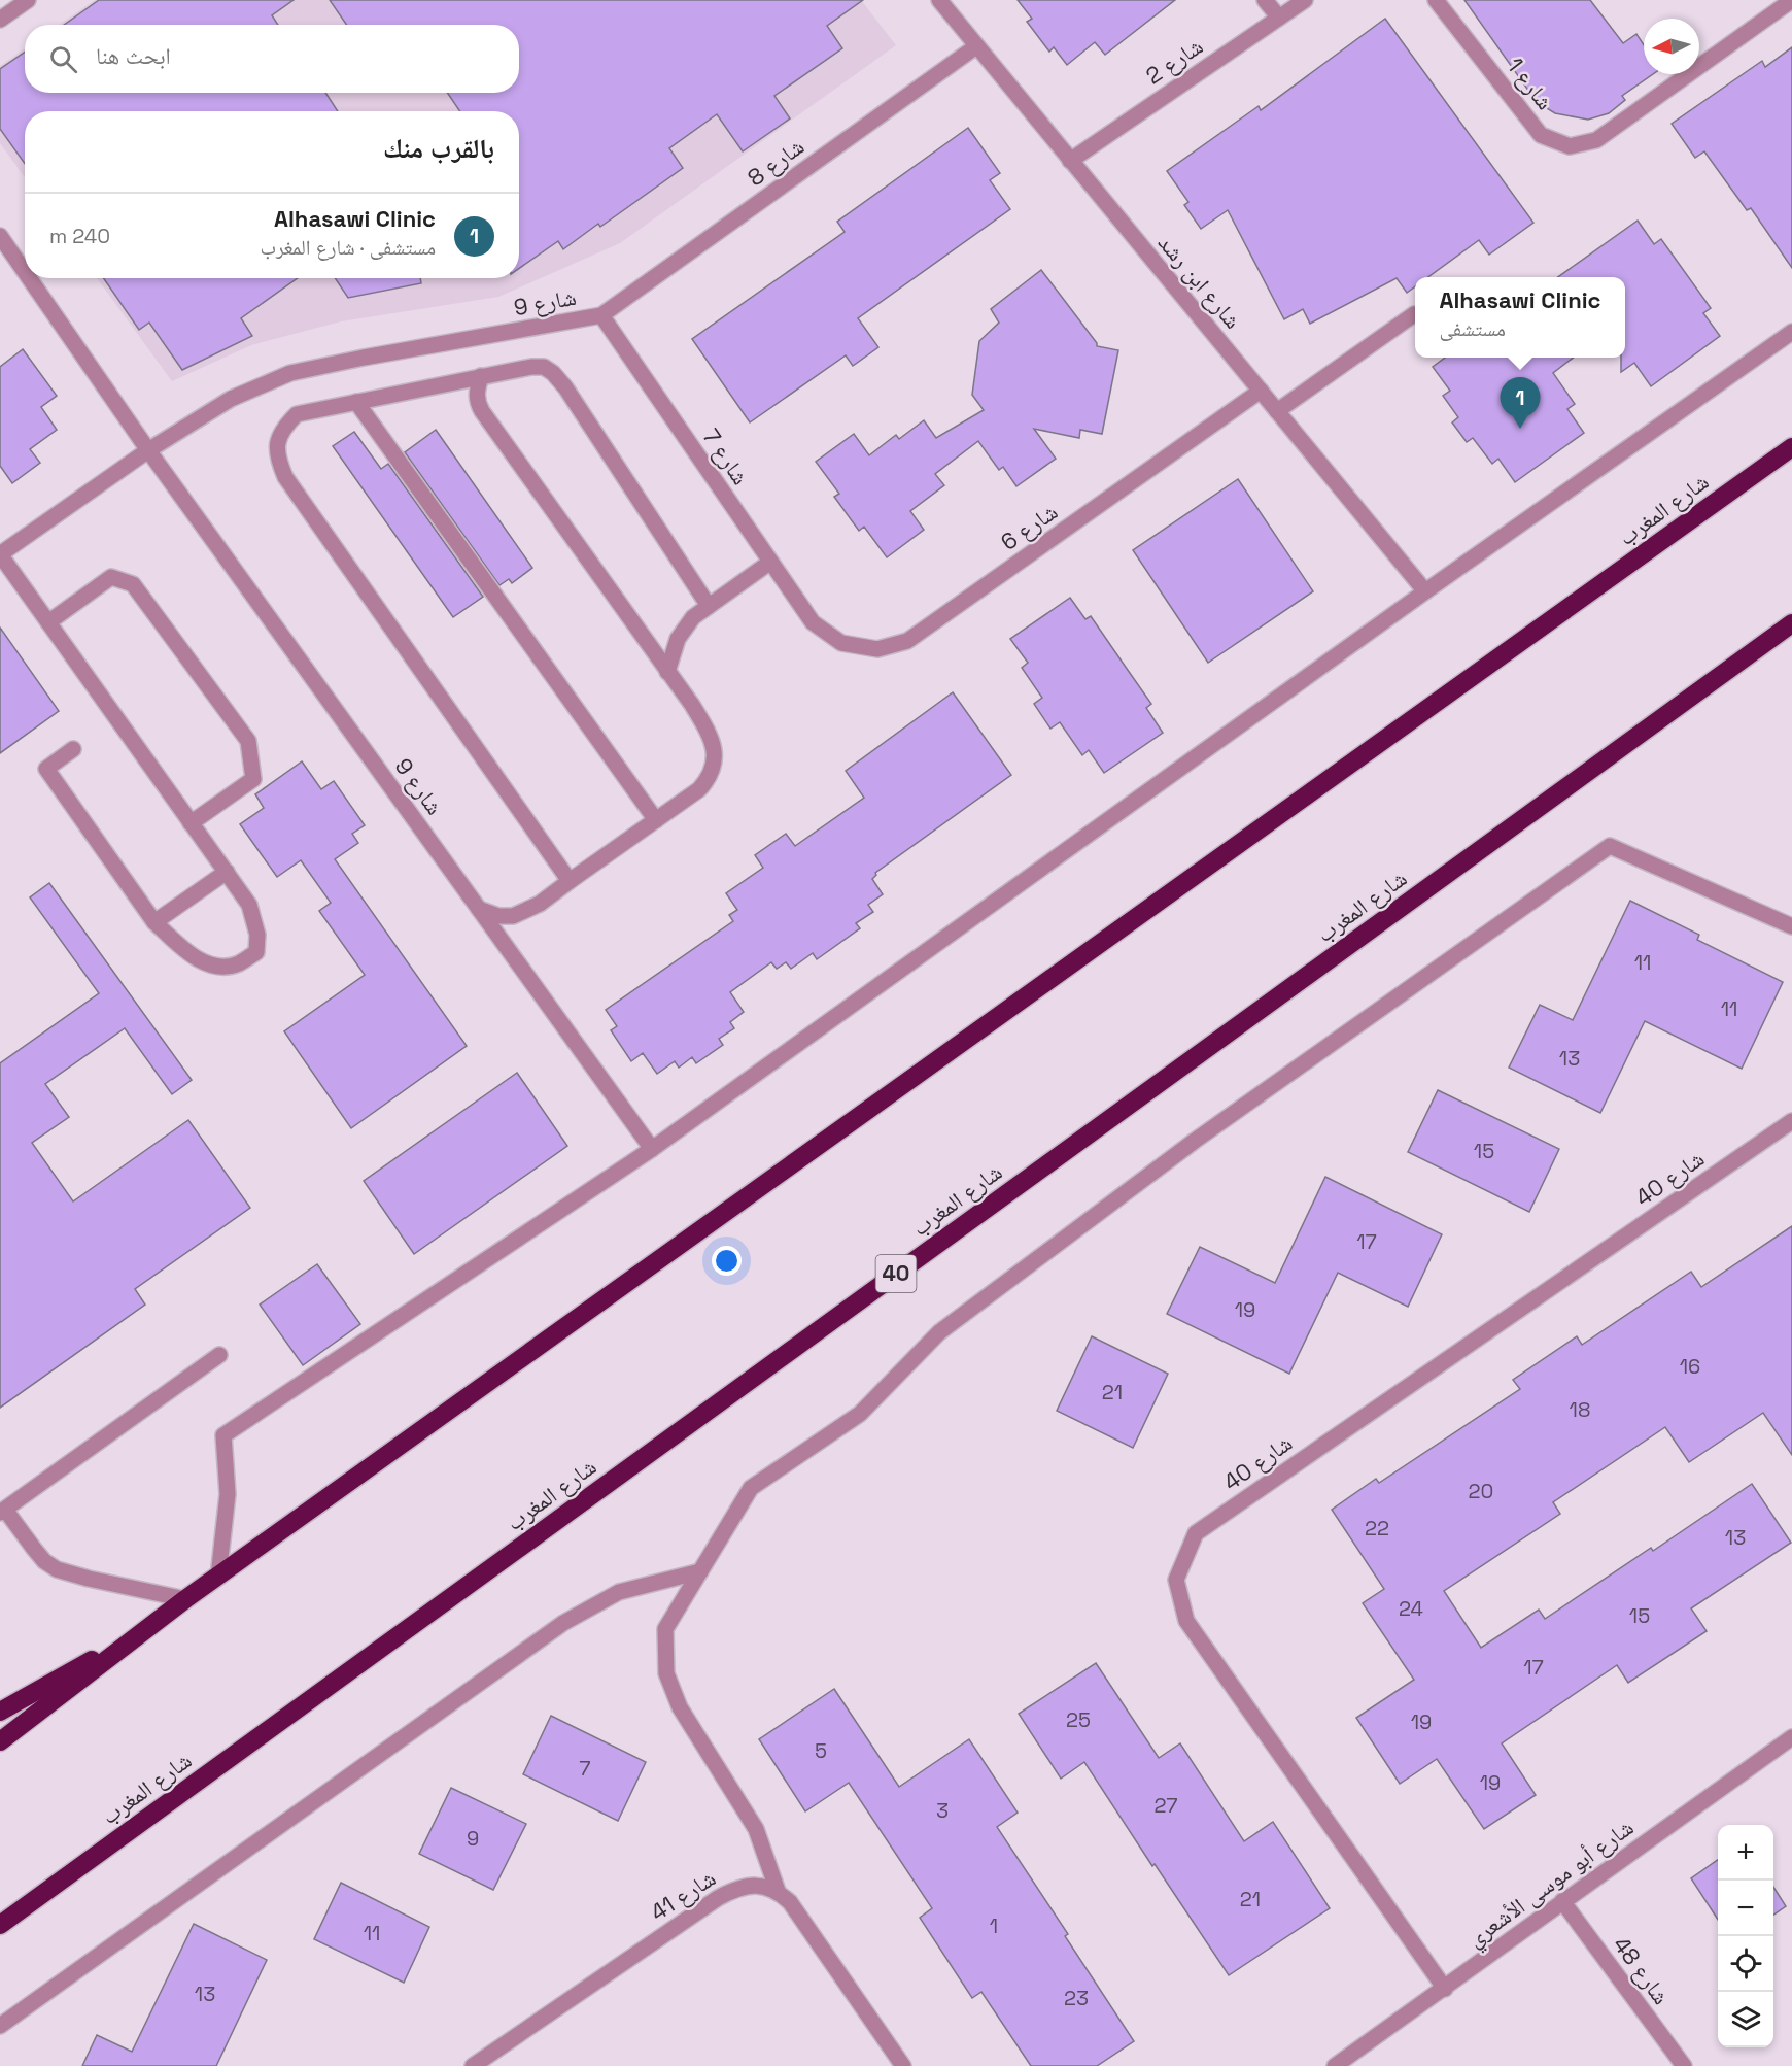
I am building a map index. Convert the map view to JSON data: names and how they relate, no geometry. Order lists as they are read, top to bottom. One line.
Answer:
{"streets":{"highway":["شارع المغرب","40"],"street":["شارع 2","شارع 1","شارع 8","شارع ابن رشد","شارع 9","شارع 7","شارع 6","شارع 40","شارع أبو موسى الأشعري","شارع 41","شارع 48"]},"crossings":[["شارع 2","شارع ابن رشد"],["شارع 8","شارع ابن رشد"],["شارع 8","شارع 9"],["شارع 8","شارع 7"],["شارع ابن رشد","شارع 6"],["شارع 9","شارع 7"],["شارع 7","شارع 6"],["شارع 40","شارع أبو موسى الأشعري"],["شارع أبو موسى الأشعري","شارع 48"]],"house_numbers":["11","11","13","15","17","19","16","21","18","20","22","13","24","15","17","25","19","5","7","19","27","3","9","21","1","11","13","23"],"north":"left","page":{"search":"ابحث هنا","heading":"بالقرب منك","list":[{"mark":"1","name":"Alhasawi Clinic","note":"مستشفى · شارع المغرب","value":"240 m"}],"popup":["Alhasawi Clinic","مستشفى"],"pins":"1","map_buttons":["+","−"]}}
